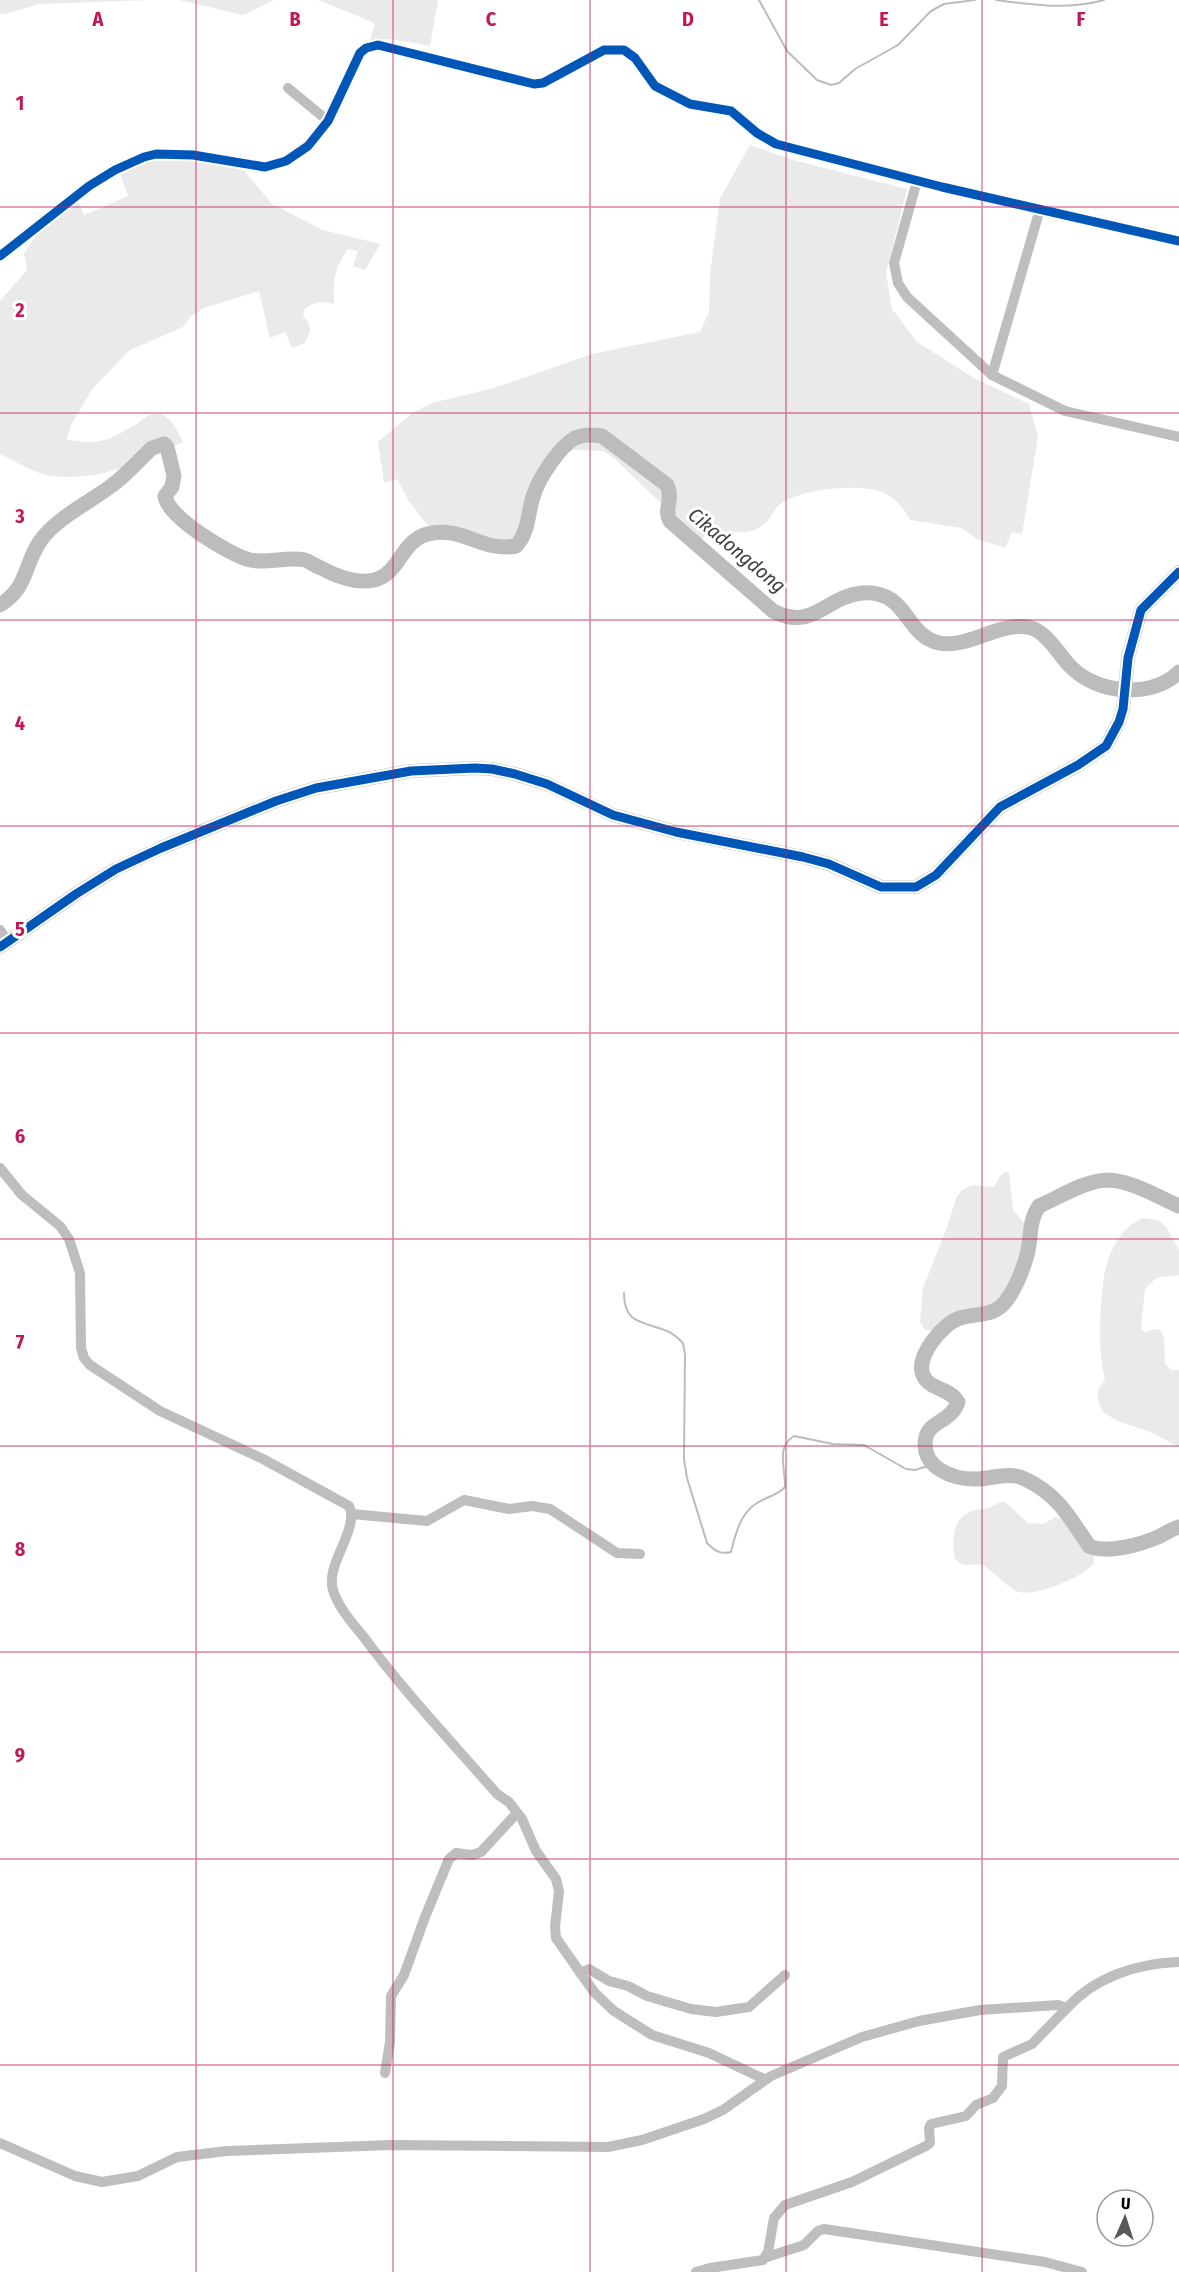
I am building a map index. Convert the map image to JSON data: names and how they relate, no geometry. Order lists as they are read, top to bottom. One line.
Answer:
{"water":["Cikadongdong"],"north":"top","grid":{"columns":["A","B","C","D","E","F"],"rows":["1","2","3","4","5","6","7","8","9"]}}
